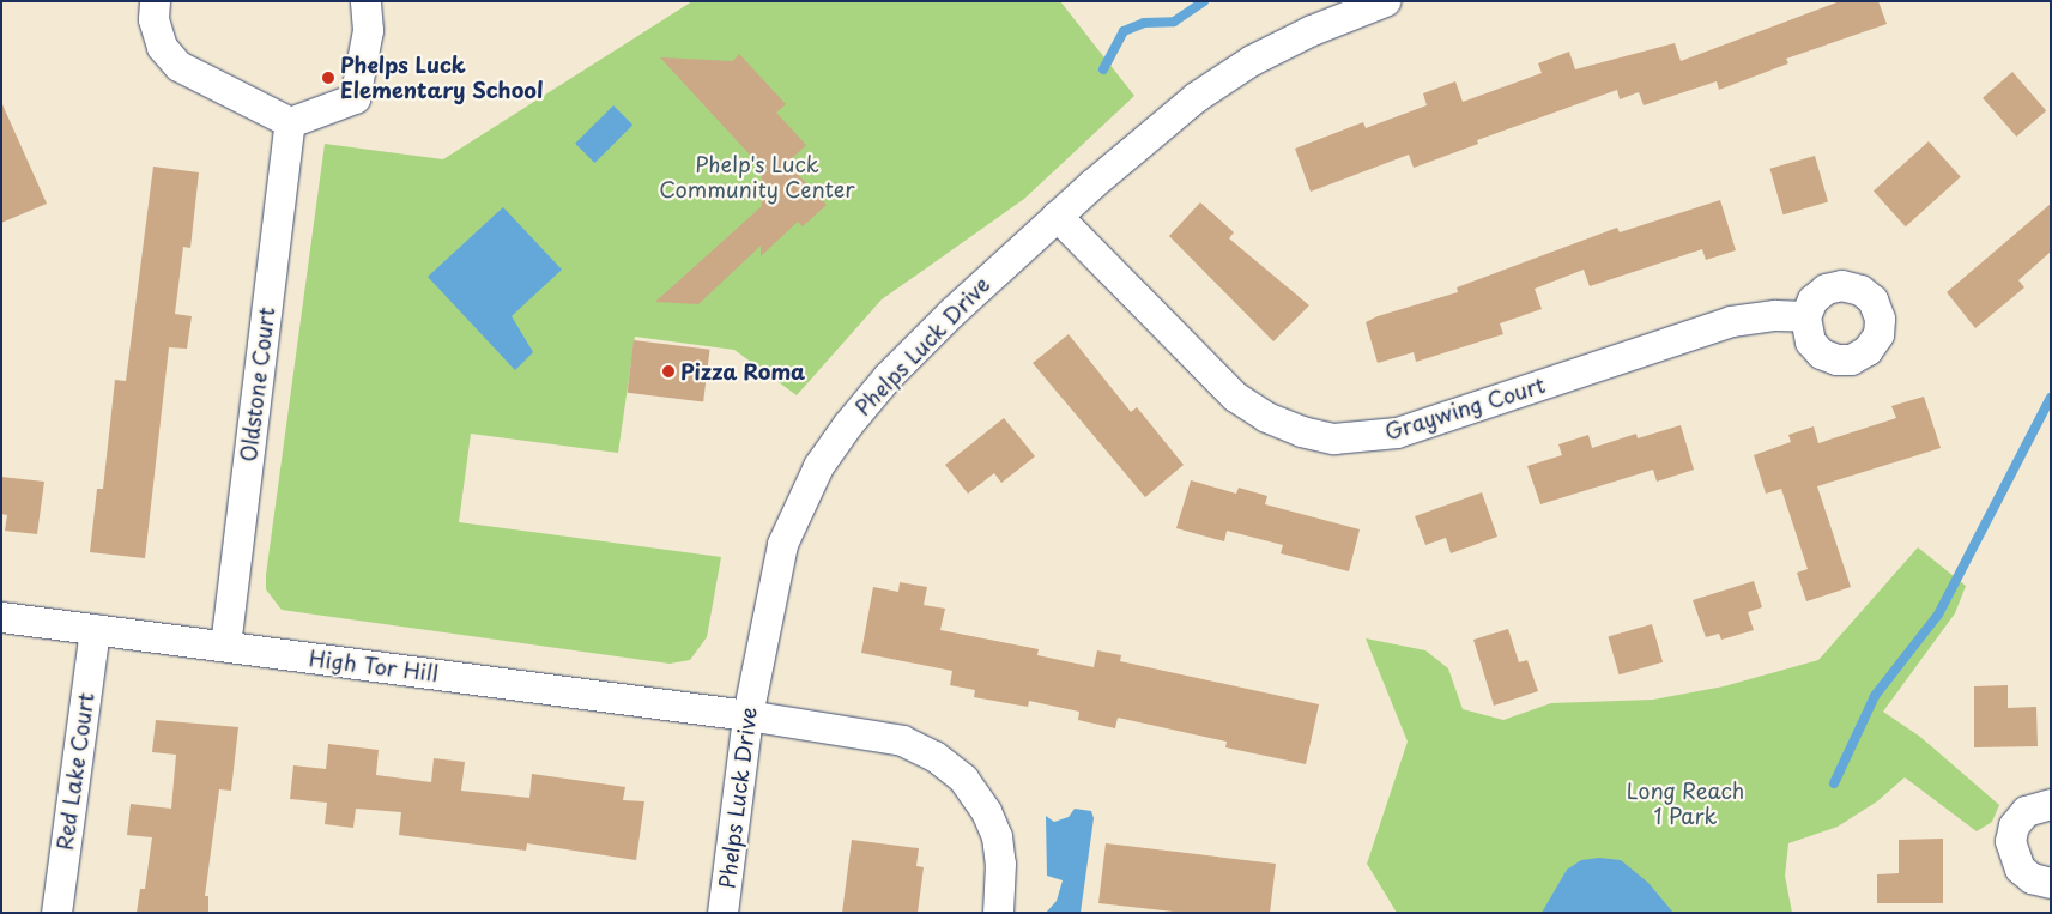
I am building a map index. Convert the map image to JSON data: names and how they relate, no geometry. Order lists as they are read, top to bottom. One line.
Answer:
{"streets":{"street":["Phelps Luck Drive","Oldstone Court","Graywing Court","High Tor Hill","Red Lake Court"]},"crossings":[["Phelps Luck Drive","Graywing Court"],["Phelps Luck Drive","High Tor Hill"],["Oldstone Court","High Tor Hill"],["High Tor Hill","Red Lake Court"]],"parks":["Phelp's Luck Community Center","Long Reach 1 Park"],"places":["Phelps Luck Elementary School","Pizza Roma"]}
